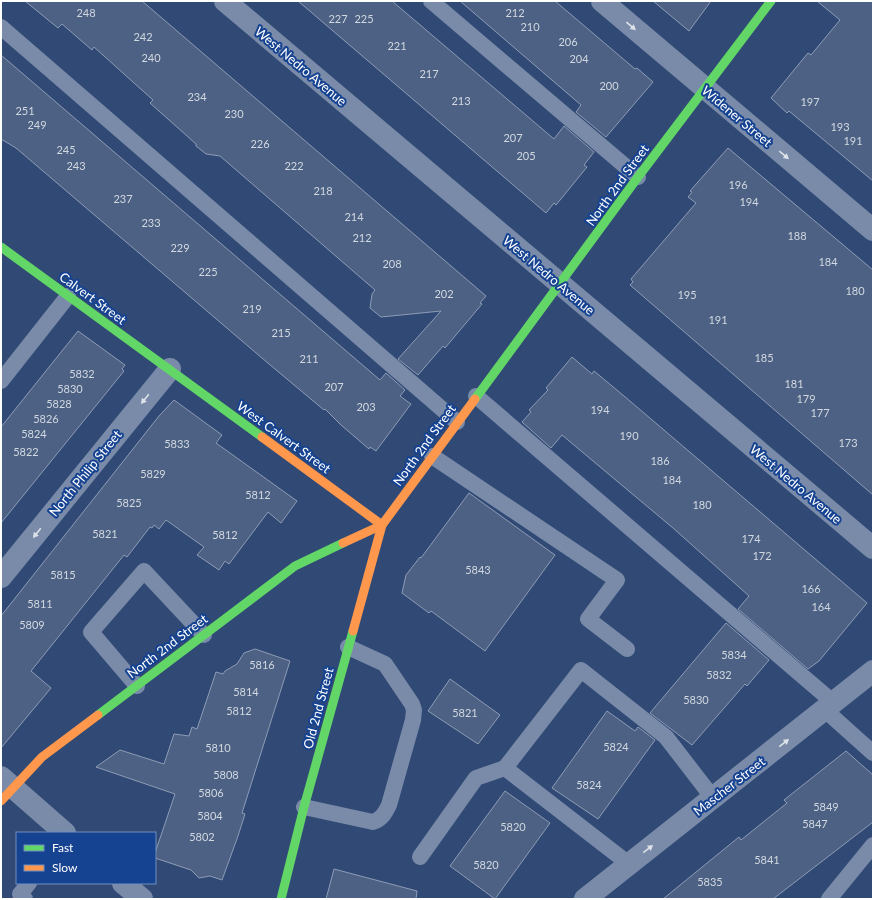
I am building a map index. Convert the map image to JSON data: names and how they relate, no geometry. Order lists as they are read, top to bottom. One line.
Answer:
{"streets":{"street":["West Nedro Avenue","Widener Street","North 2nd Street","Calvert Street","West Calvert Street","North Philip Street","Old 2nd Street","Mascher Street"]},"crossings":[["West Nedro Avenue","North 2nd Street"],["Widener Street","North 2nd Street"],["North 2nd Street","West Calvert Street"],["North 2nd Street","Old 2nd Street"],["Calvert Street","West Calvert Street"],["Calvert Street","North Philip Street"],["West Calvert Street","North Philip Street"],["West Calvert Street","Old 2nd Street"]],"one_way":["Widener Street","North Philip Street","Mascher Street"],"house_numbers":["248","212","227","225","210","242","206","221","240","204","217","200","234","213","197","251","230","249","193","207","191","226","245","205","243","222","196","218","237","194","214","233","188","212","229","184","208","225","180","202","195","219","191","215","185","211","5832","181","207","5830","179","5828","203","194","177","5826","5824","190","173","5833","5822","186","5829","184","5812","5825","180","5821","5812","174","172","5843","5815","166","5811","164","5809","5834","5816","5832","5814","5830","5812","5821","5824","5810","5808","5824","5806","5849","5804","5847","5820","5802","5841","5820","5835"],"legend":["Fast","Slow"]}
